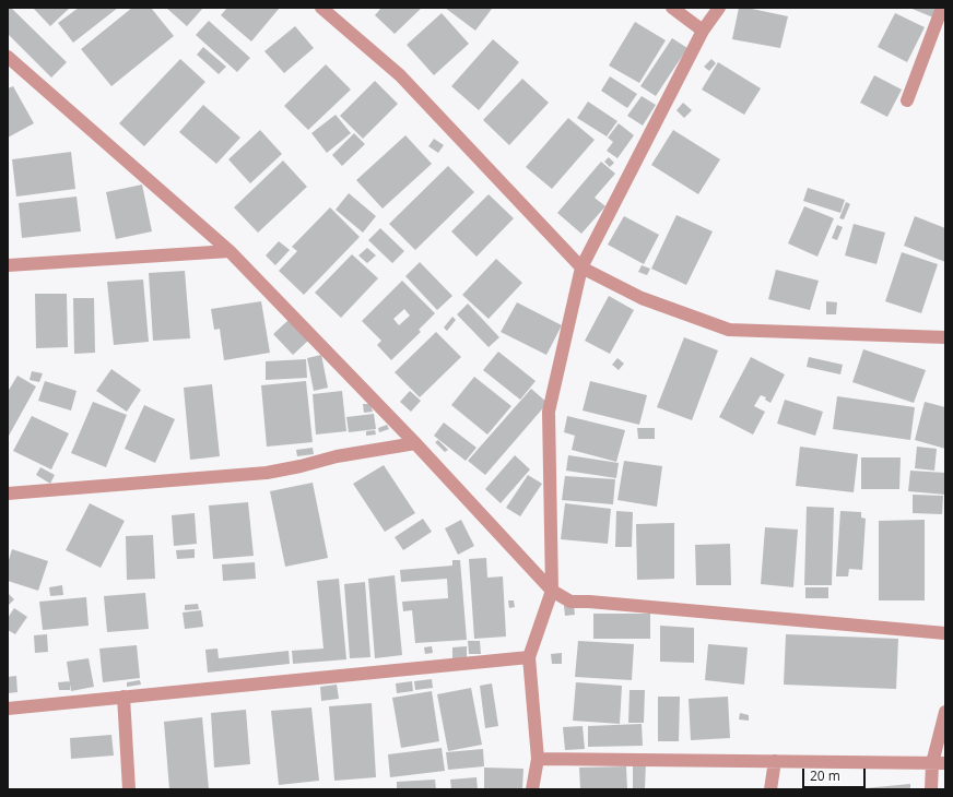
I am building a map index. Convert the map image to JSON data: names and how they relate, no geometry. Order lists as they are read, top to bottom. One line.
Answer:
{"scale_bar":"20 m"}
